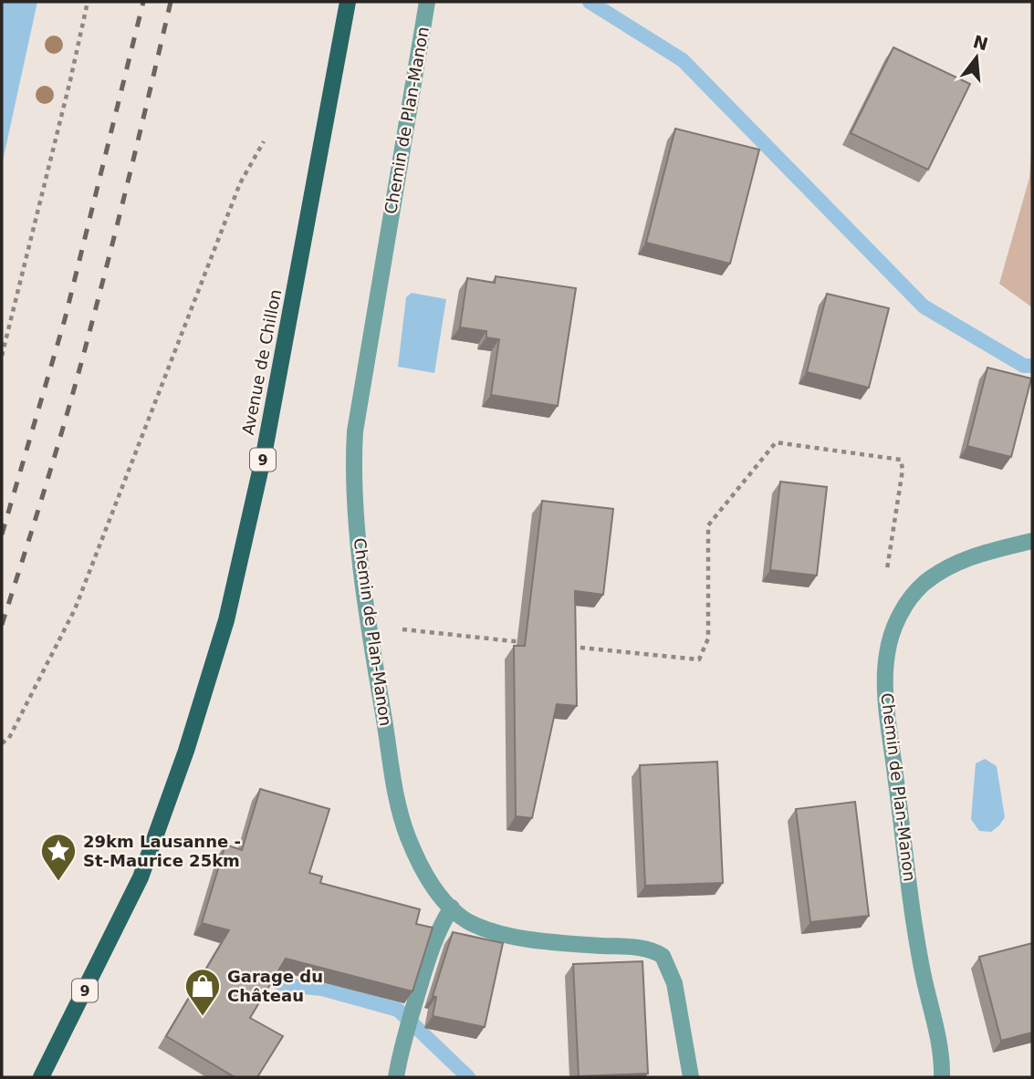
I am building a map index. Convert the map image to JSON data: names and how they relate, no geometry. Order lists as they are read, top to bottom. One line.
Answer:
{"streets":{"main road":["Avenue de Chillon","9"],"street":["Chemin de Plan-Manon"]},"places":{"place":["29km Lausanne - St-Maurice 25km"],"shop":["Garage du Château"]},"north":"top"}
